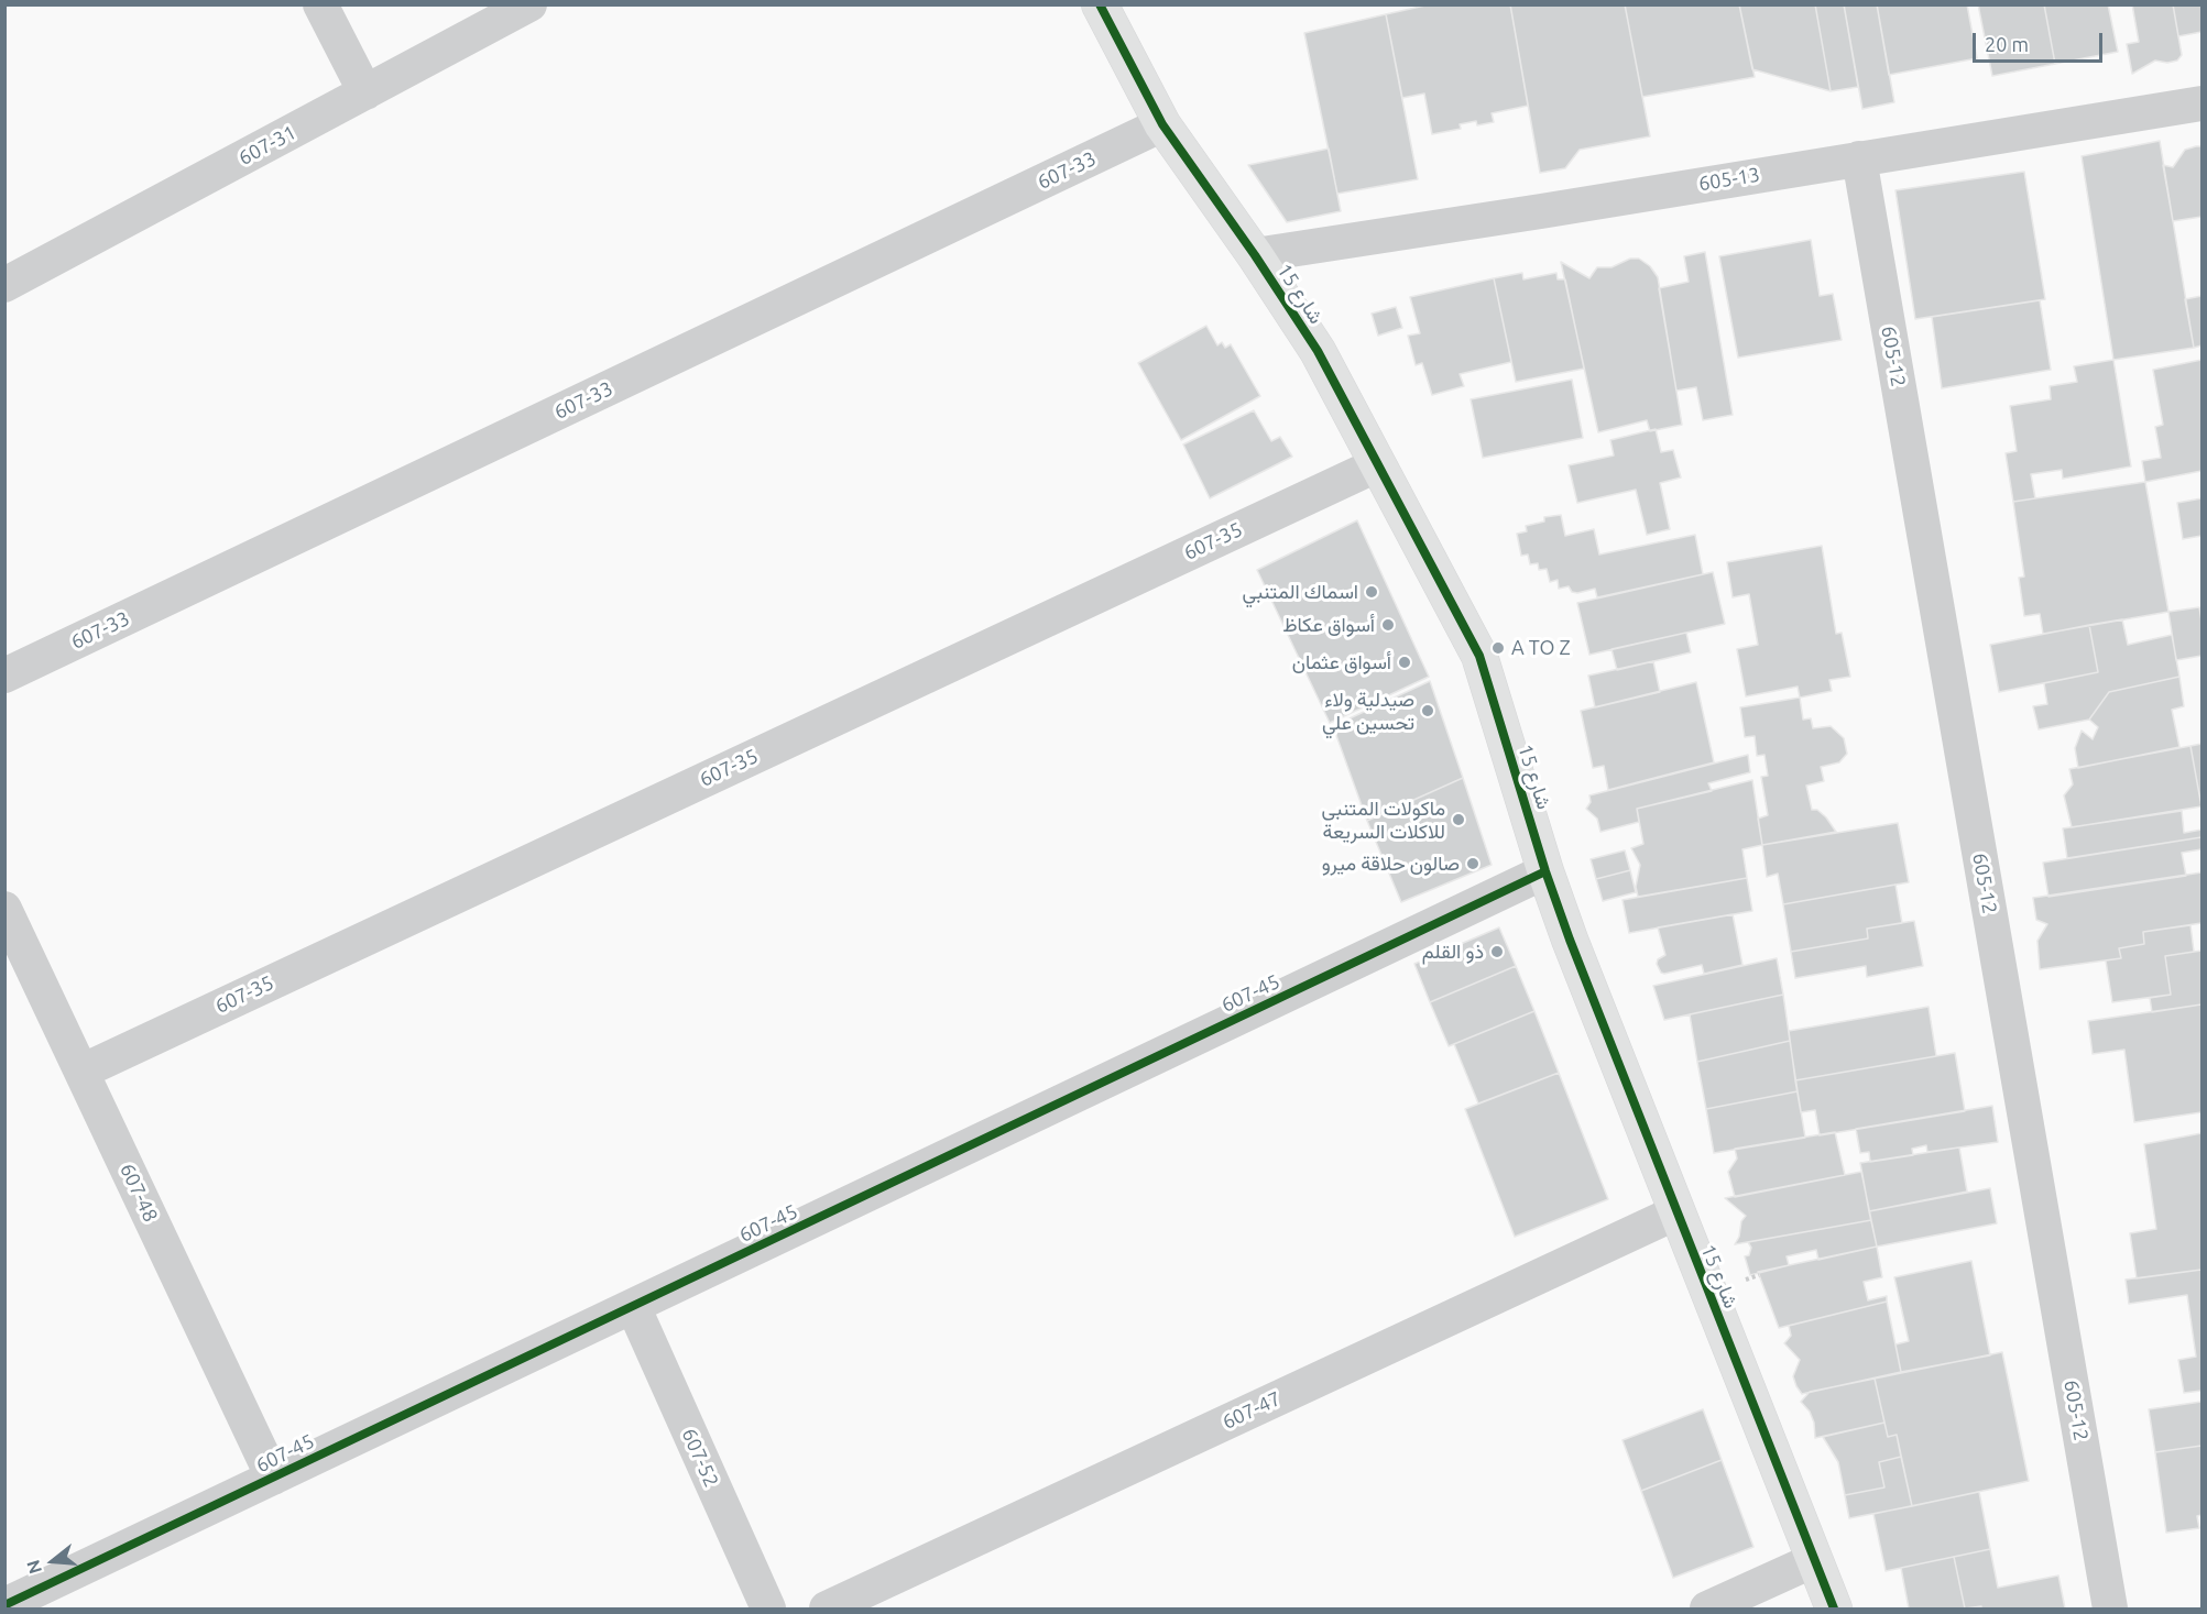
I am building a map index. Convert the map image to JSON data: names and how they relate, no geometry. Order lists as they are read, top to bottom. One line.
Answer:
{"streets":{"street":["607-31","607-33","605-13","شارع 15","605-12","607-35","607-45","607-48","607-47","607-52"]},"crossings":[["607-33","شارع 15"],["605-13","شارع 15"],["605-13","605-12"],["شارع 15","607-35"],["شارع 15","607-45"],["شارع 15","607-47"],["607-35","607-48"],["607-45","607-48"],["607-45","607-52"]],"places":["اسماك المتنبي","أسواق عكاظ","A TO Z","أسواق عثمان","صيدلية ولاء تحسين علي","ماكولات المتنبي للاكلات السريعة","صالون حلاقة ميرو","ذو القلم"],"scale_bar":"20 m","north":"left"}
